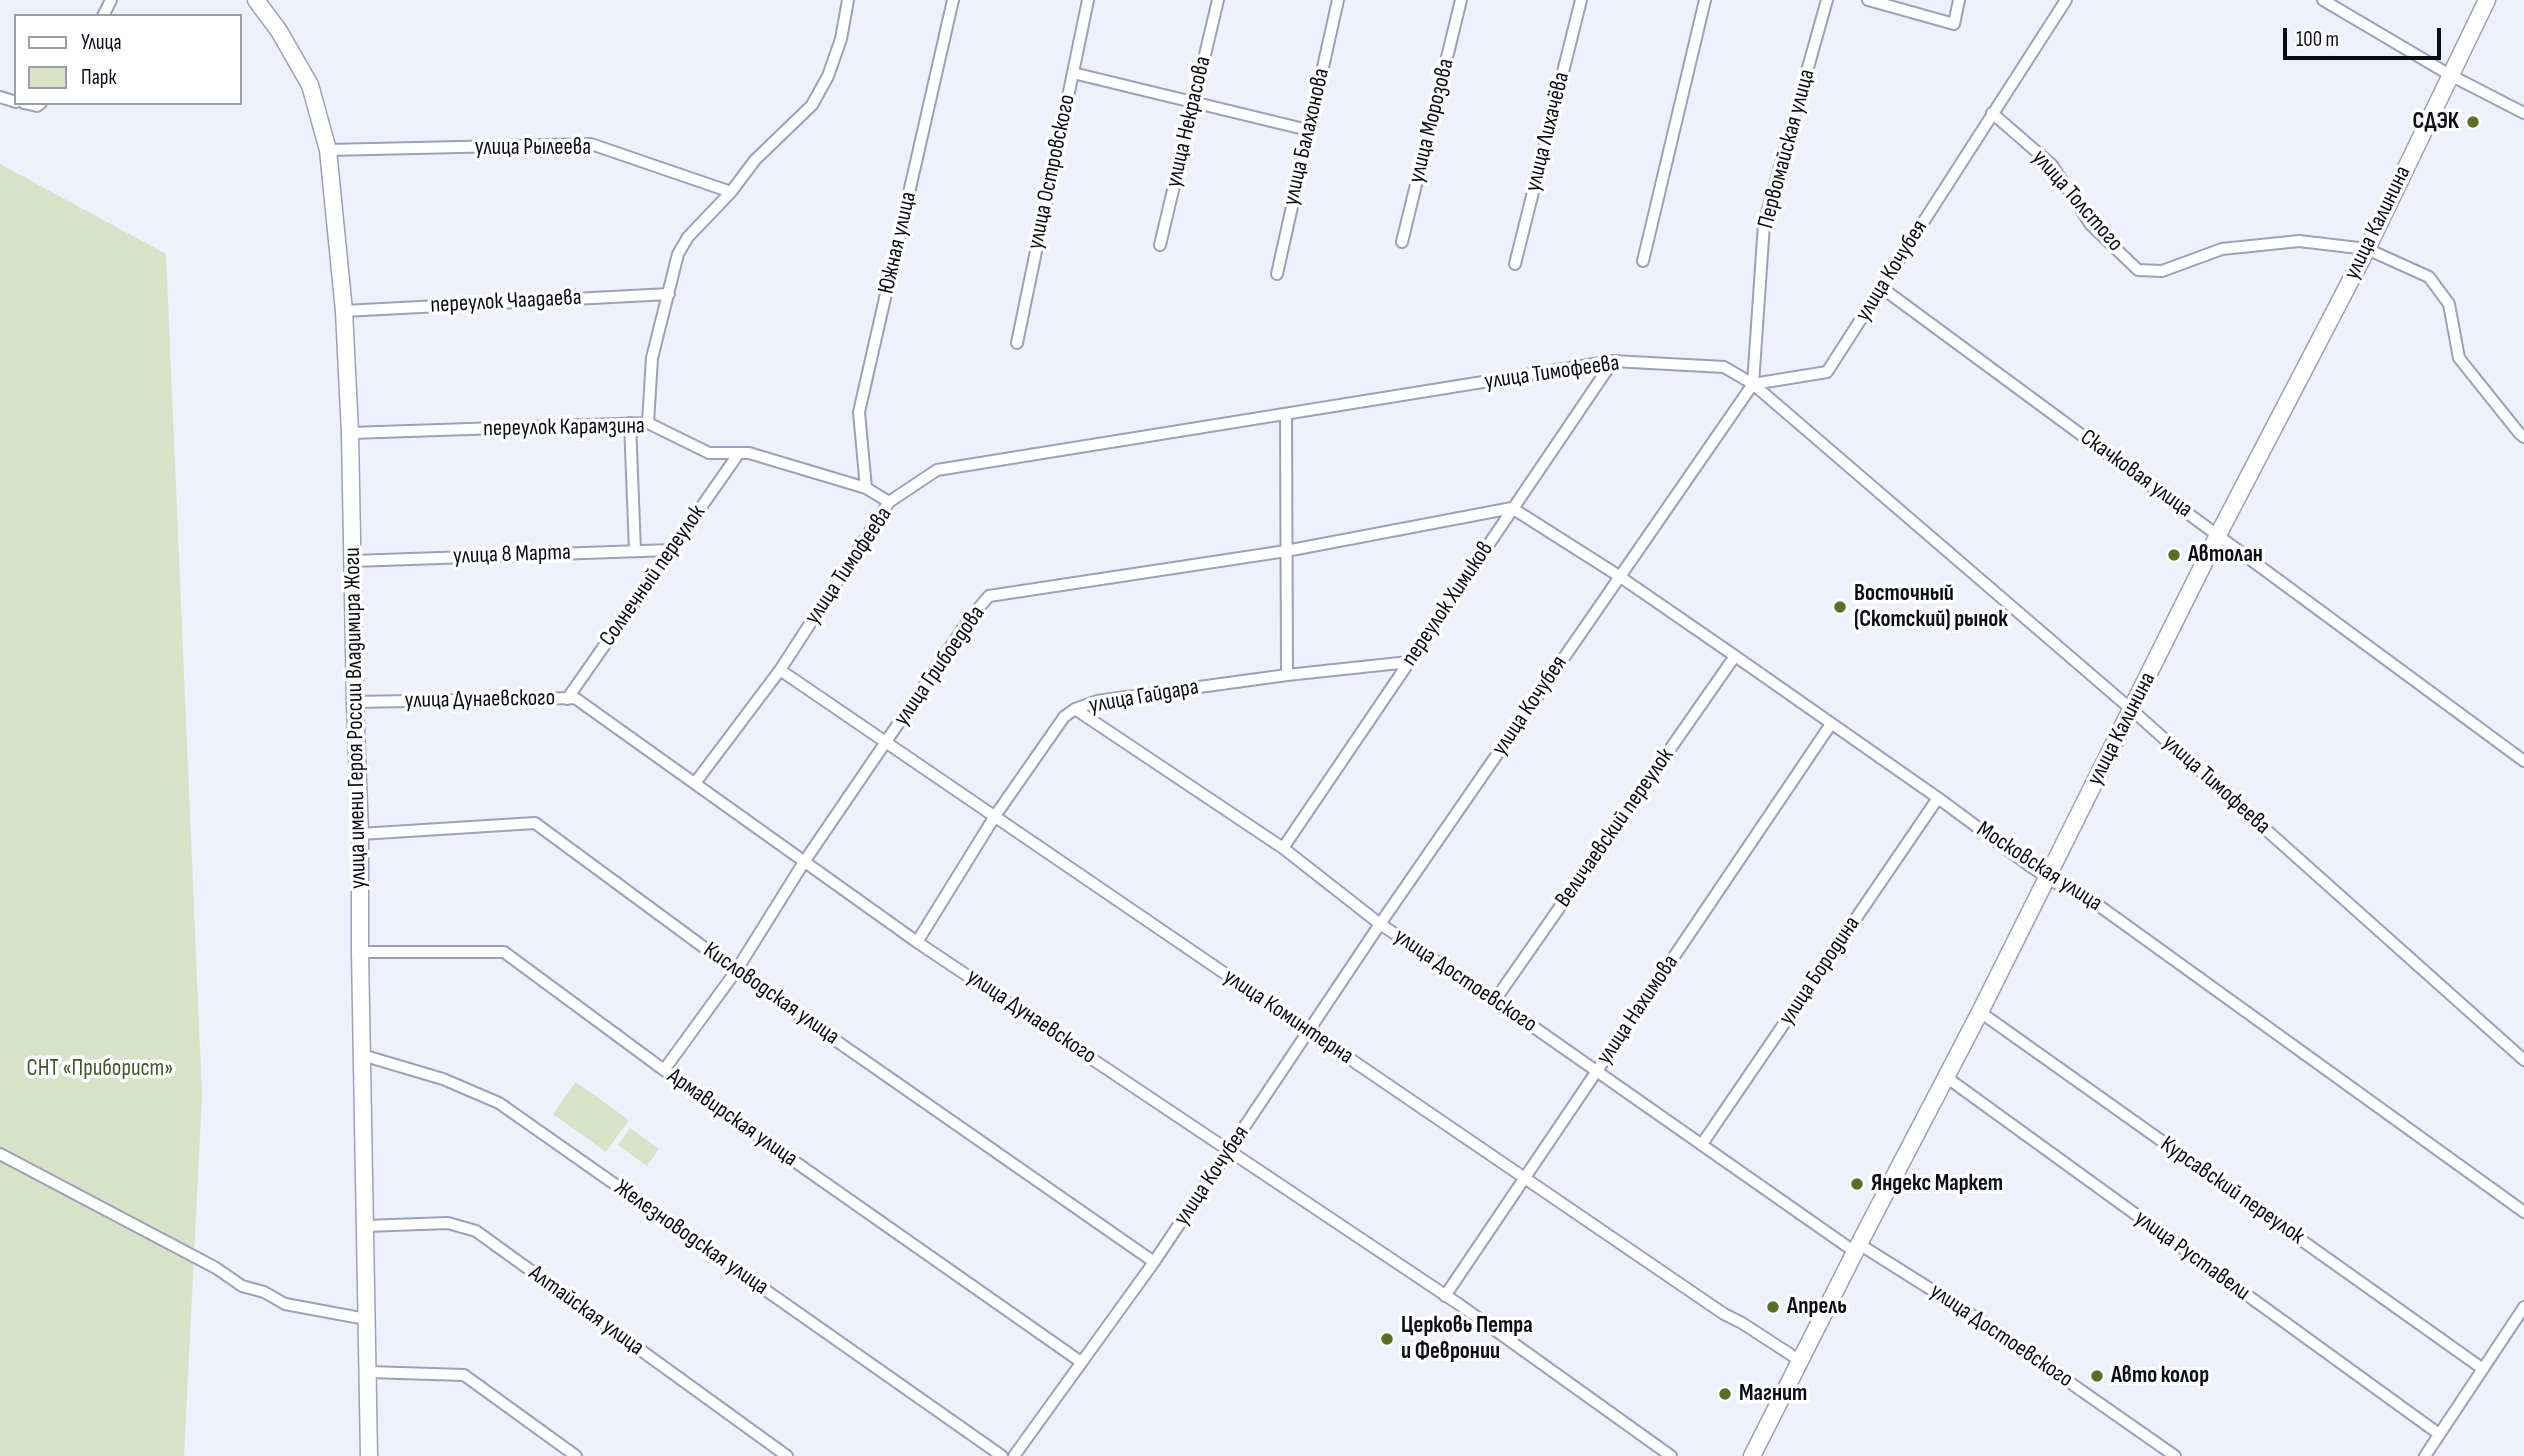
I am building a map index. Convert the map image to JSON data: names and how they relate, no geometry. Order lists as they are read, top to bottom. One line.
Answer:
{"streets":{"main road":["улица Калинина","улица имени Героя России Владимира Жоги"],"street":["улица Морозова","улица Некрасова","улица Лихачёва","улица Балахонова","улица Рылеева","Первомайская улица","улица Островского","улица Толстого","Южная улица","улица Кочубея","переулок Чаадаева","улица Тимофеева","переулок Карамзина","Скачковая улица","улица 8 Марта","Солнечный переулок","переулок Химиков","улица Грибоедова","улица Гайдара","улица Дунаевского","Величаевский переулок","Московская улица","улица Бородина","улица Достоевского","Кисловодская улица","улица Нахимова","улица Коминтерна","Армавирская улица","Курсавский переулок","Железноводская улица","улица Руставели","Алтайская улица"]},"crossings":[["улица Рылеева","улица имени Героя России Владимира Жоги"],["Первомайская улица","улица Кочубея"],["Первомайская улица","улица Тимофеева"],["улица Толстого","улица Калинина"],["улица Толстого","улица Кочубея"],["улица Калинина","улица Тимофеева"],["улица Калинина","Скачковая улица"],["улица Калинина","Московская улица"],["улица Калинина","улица Достоевского"],["улица Калинина","улица Коминтерна"],["улица Калинина","Курсавский переулок"],["улица Калинина","улица Руставели"],["Южная улица","переулок Карамзина"],["улица Кочубея","улица Тимофеева"],["улица Кочубея","Скачковая улица"],["улица Кочубея","улица Дунаевского"],["улица Кочубея","Московская улица"],["улица Кочубея","улица Достоевского"],["улица Кочубея","Кисловодская улица"],["улица Кочубея","улица Коминтерна"],["улица Кочубея","Армавирская улица"],["переулок Чаадаева","улица имени Героя России Владимира Жоги"],["улица Тимофеева","переулок Карамзина"],["улица Тимофеева","переулок Химиков"],["улица Тимофеева","улица Дунаевского"],["улица Тимофеева","улица Коминтерна"],["переулок Карамзина","Солнечный переулок"],["переулок Карамзина","улица имени Героя России Владимира Жоги"],["улица 8 Марта","Солнечный переулок"],["улица 8 Марта","улица имени Героя России Владимира Жоги"],["Солнечный переулок","улица Дунаевского"],["переулок Химиков","улица Грибоедова"],["переулок Химиков","улица Гайдара"],["переулок Химиков","Московская улица"],["переулок Химиков","улица Достоевского"],["улица Грибоедова","улица Дунаевского"],["улица Грибоедова","Московская улица"],["улица Грибоедова","Кисловодская улица"],["улица Грибоедова","улица Коминтерна"],["улица Грибоедова","Армавирская улица"],["улица Гайдара","улица Дунаевского"],["улица Гайдара","улица Достоевского"],["улица Гайдара","улица Коминтерна"],["улица Дунаевского","улица имени Героя России Владимира Жоги"],["улица Дунаевского","улица Нахимова"],["улица имени Героя России Владимира Жоги","Кисловодская улица"],["улица имени Героя России Владимира Жоги","Армавирская улица"],["улица имени Героя России Владимира Жоги","Железноводская улица"],["улица имени Героя России Владимира Жоги","Алтайская улица"],["Величаевский переулок","Московская улица"],["Величаевский переулок","улица Достоевского"],["Московская улица","улица Бородина"],["Московская улица","улица Нахимова"],["улица Бородина","улица Достоевского"],["улица Достоевского","улица Нахимова"],["улица Нахимова","улица Коминтерна"]],"parks":["СНТ «Приборист»"],"places":["СДЭК","Автолан","Восточный (Скотский) рынок","Яндекс Маркет","Апрель","Церковь Петра и Февронии","Авто колор","Магнит"],"legend":["Улица","Парк"],"scale_bar":"100 m"}
